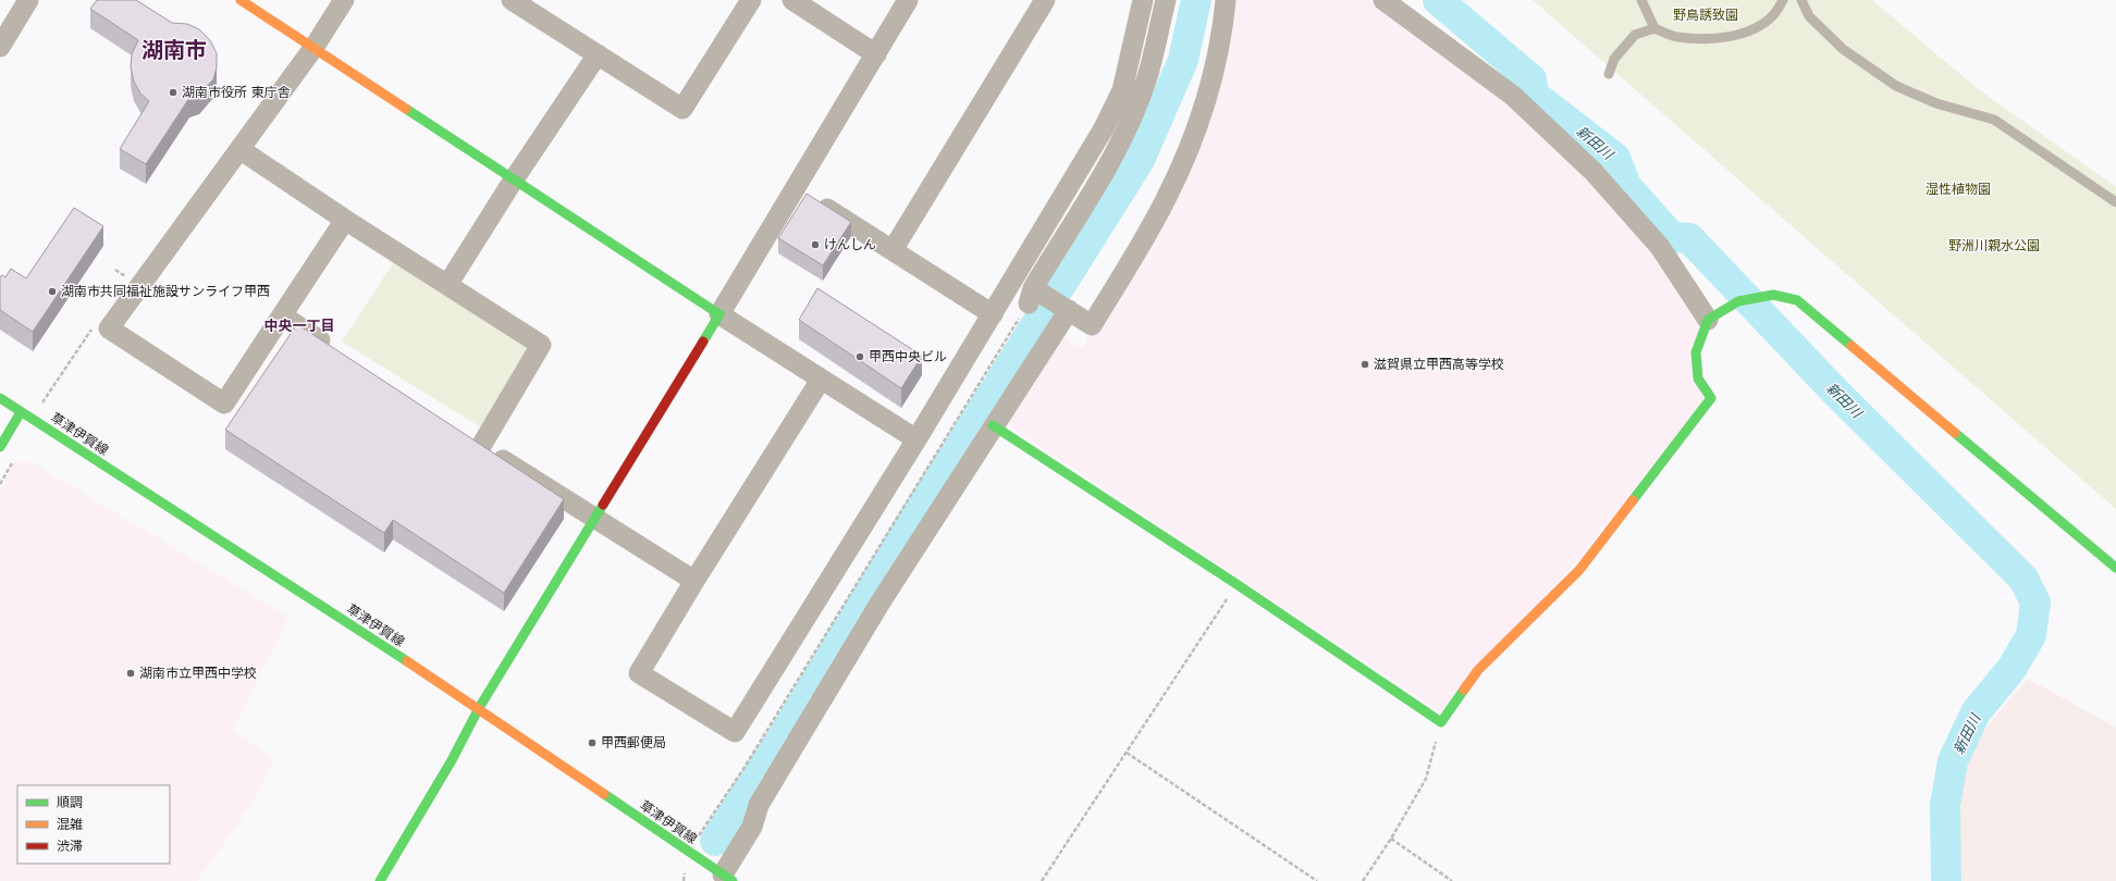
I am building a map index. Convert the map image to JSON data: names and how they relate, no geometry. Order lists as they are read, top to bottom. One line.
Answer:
{"streets":{"street":["草津伊賀線"]},"districts":["湖南市","中央一丁目"],"water":["新田川"],"parks":["野鳥誘致園","湿性植物園","野洲川親水公園"],"places":["湖南市役所 東庁舎","けんしん","湖南市共同福祉施設サンライフ甲西","甲西中央ビル","滋賀県立甲西高等学校","湖南市立甲西中学校","甲西郵便局"],"legend":["順調","混雑","渋滞"]}
